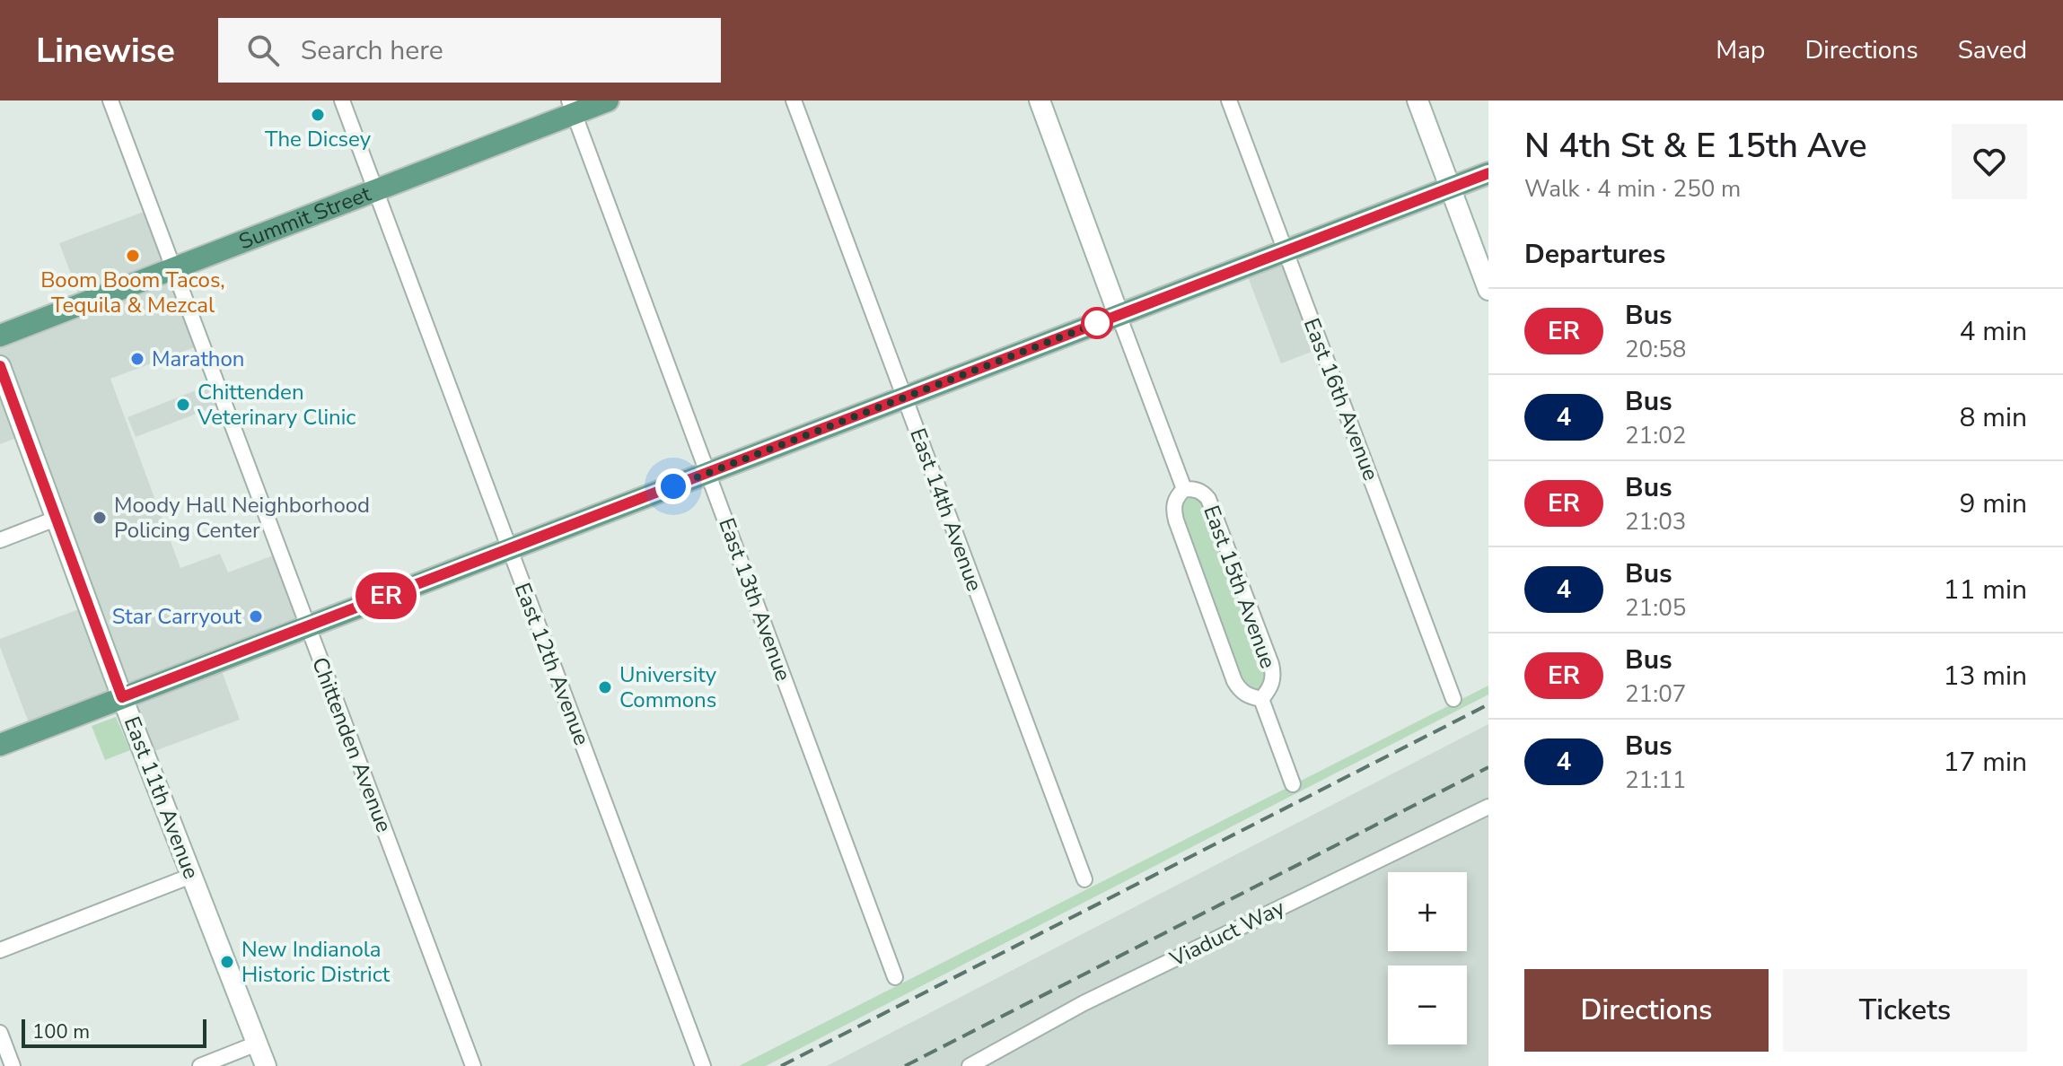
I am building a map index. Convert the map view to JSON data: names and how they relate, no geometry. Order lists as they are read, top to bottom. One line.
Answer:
{"streets":{"main road":["Summit Street"],"street":["East 16th Avenue","East 14th Avenue","East 15th Avenue","East 13th Avenue","East 12th Avenue","Chittenden Avenue","East 11th Avenue","Viaduct Way"]},"crossings":[["Summit Street","East 13th Avenue"],["Summit Street","East 12th Avenue"],["Summit Street","Chittenden Avenue"]],"places":["The Dicsey","Boom Boom Tacos, Tequila & Mezcal","Marathon","Chittenden Veterinary Clinic","Moody Hall Neighborhood Policing Center","Star Carryout","University Commons","New Indianola Historic District"],"lines":["bus line ER"],"scale_bar":"100 m","page":{"header":"Linewise","search":"Search here","nav":["Map","Directions","Saved"],"on_map":"ER","heading":[["N 4th St & E 15th Ave","Walk · 4 min · 250 m"],"Departures"],"list":[{"mark":"ER","name":"Bus","note":"20:58","value":"4 min"},{"mark":"4","name":"Bus","note":"21:02","value":"8 min"},{"mark":"ER","name":"Bus","note":"21:03","value":"9 min"},{"mark":"4","name":"Bus","note":"21:05","value":"11 min"},{"mark":"ER","name":"Bus","note":"21:07","value":"13 min"},{"mark":"4","name":"Bus","note":"21:11","value":"17 min"}],"map_buttons":["+","−"],"buttons":["Directions","Tickets"],"scale":"100 m"}}
